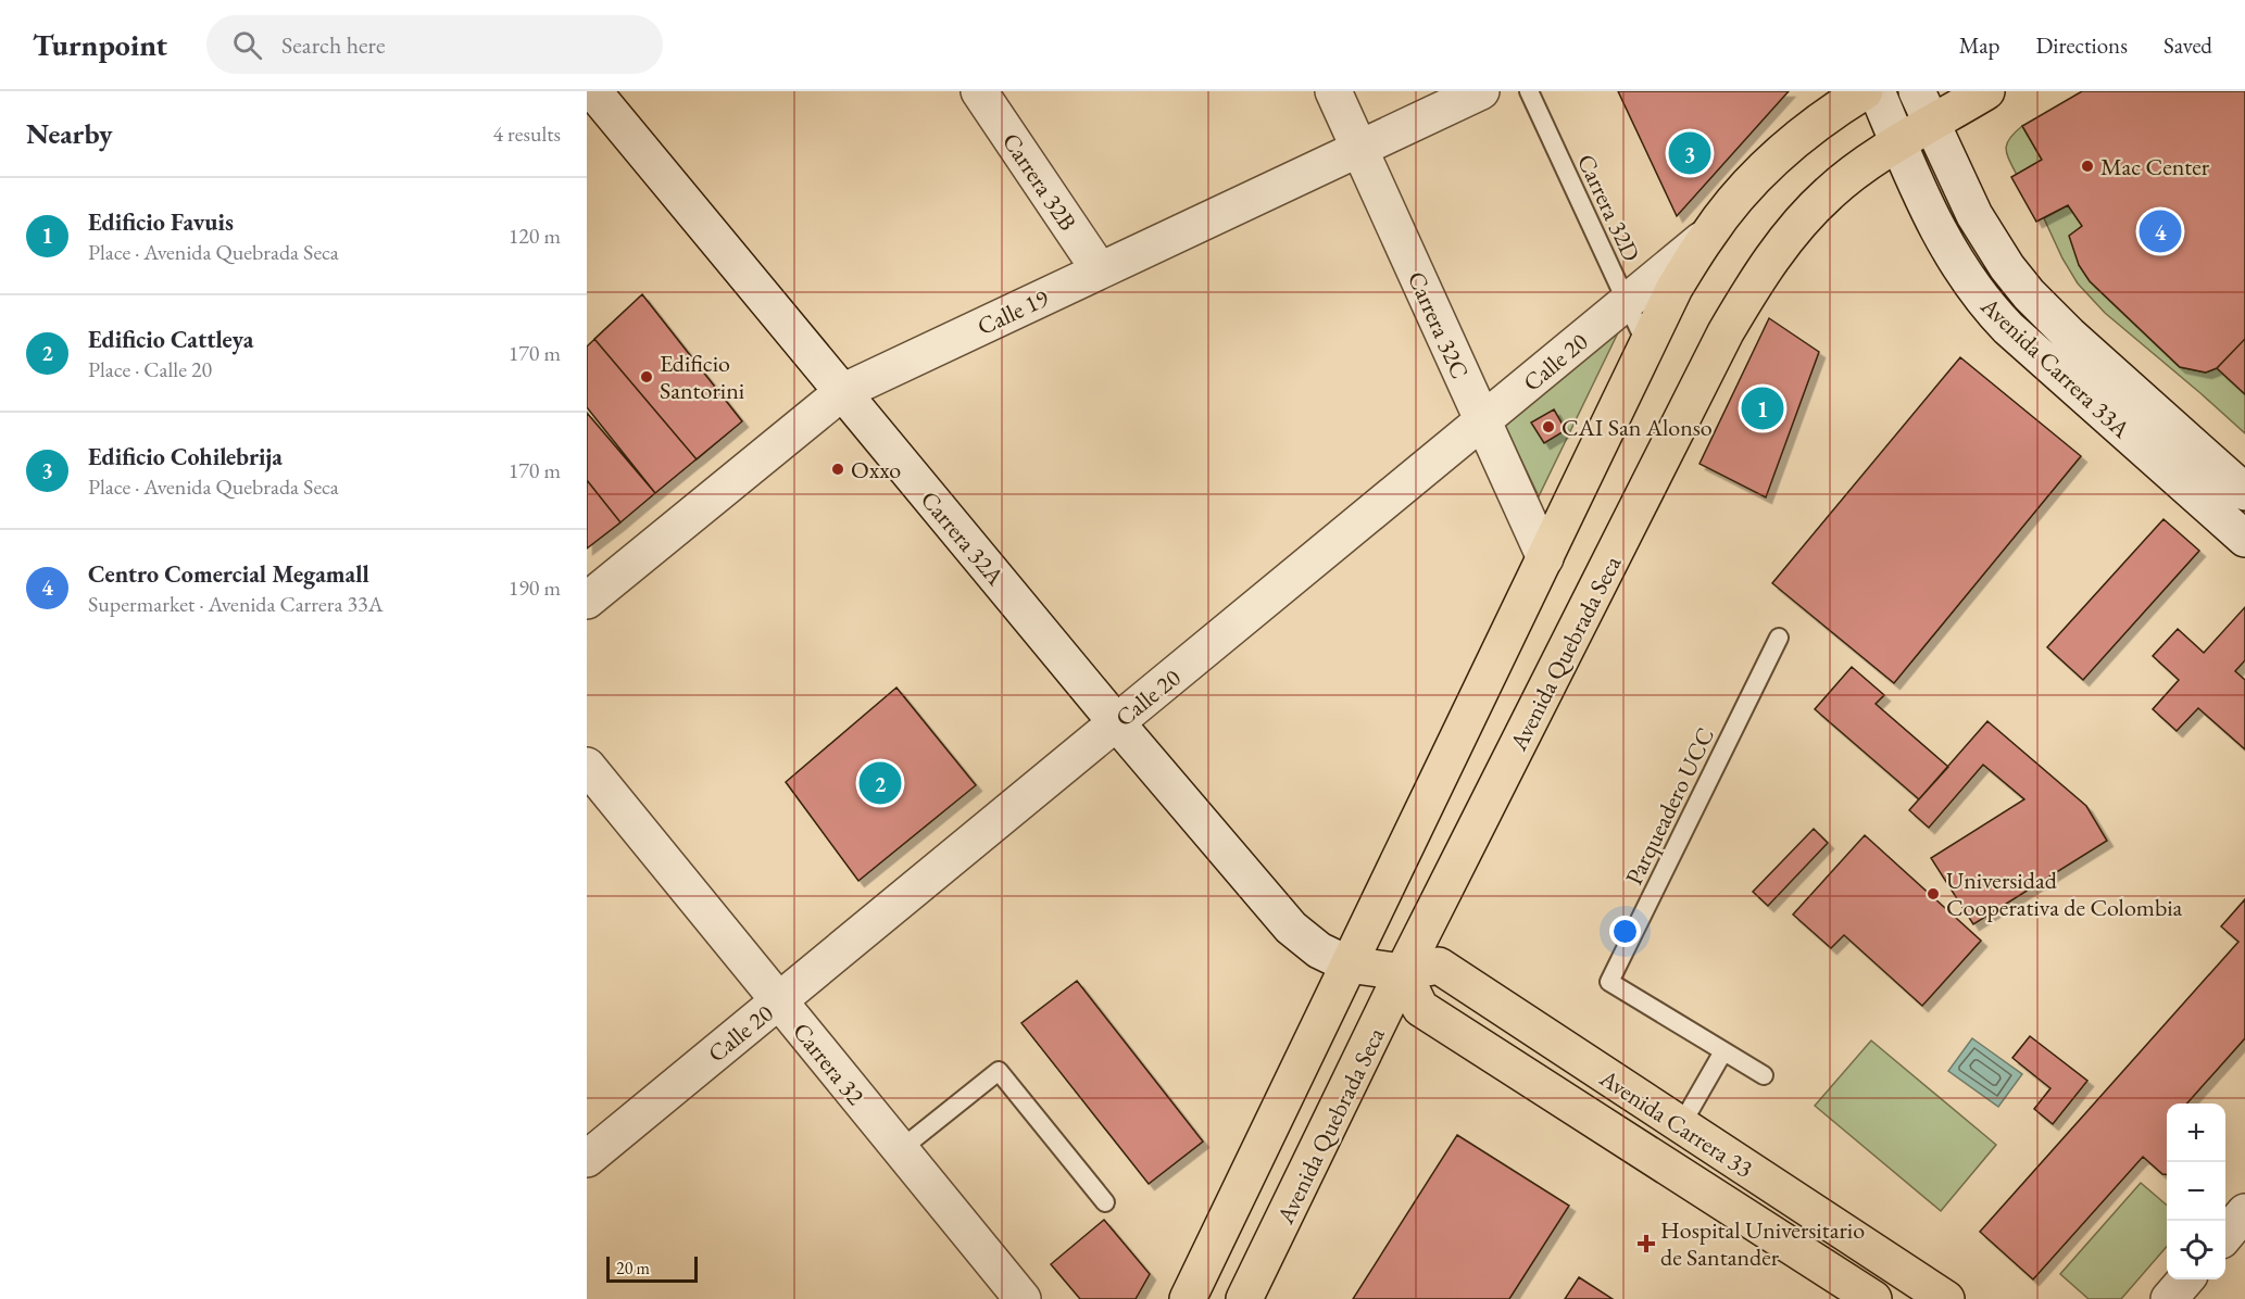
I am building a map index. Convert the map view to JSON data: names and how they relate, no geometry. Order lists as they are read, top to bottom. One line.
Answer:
{"streets":{"main road":["Avenida Quebrada Seca","Avenida Carrera 33"],"street":["Carrera 32B","Calle 19","Carrera 32C","Calle 20","Avenida Carrera 33A","Carrera 32A","Carrera 32"],"lane":["Carrera 32D","Parqueadero UCC"]},"crossings":[["Carrera 32B","Calle 19"],["Carrera 32D","Calle 20"],["Calle 19","Carrera 32C"],["Calle 19","Carrera 32A"],["Carrera 32C","Calle 20"],["Calle 20","Carrera 32A"],["Calle 20","Carrera 32"],["Avenida Carrera 33A","Avenida Quebrada Seca"],["Carrera 32A","Avenida Carrera 33"],["Avenida Quebrada Seca","Avenida Carrera 33"]],"places":{"other":["Mac Center","Edificio Santorini","CAI San Alonso","Oxxo","Universidad Cooperativa de Colombia"],"health":["Hospital Universitario de Santander"]},"scale_bar":"20 m","page":{"header":"Turnpoint","search":"Search here","nav":["Map","Directions","Saved"],"heading":["Nearby","4 results"],"pins":["3","4","1","2"],"list":[{"mark":"1","name":"Edificio Favuis","note":"Place · Avenida Quebrada Seca","value":"120 m"},{"mark":"2","name":"Edificio Cattleya","note":"Place · Calle 20","value":"170 m"},{"mark":"3","name":"Edificio Cohilebrija","note":"Place · Avenida Quebrada Seca","value":"170 m"},{"mark":"4","name":"Centro Comercial Megamall","note":"Supermarket · Avenida Carrera 33A","value":"190 m"}],"map_buttons":["+","−"],"scale":"20 m"}}
